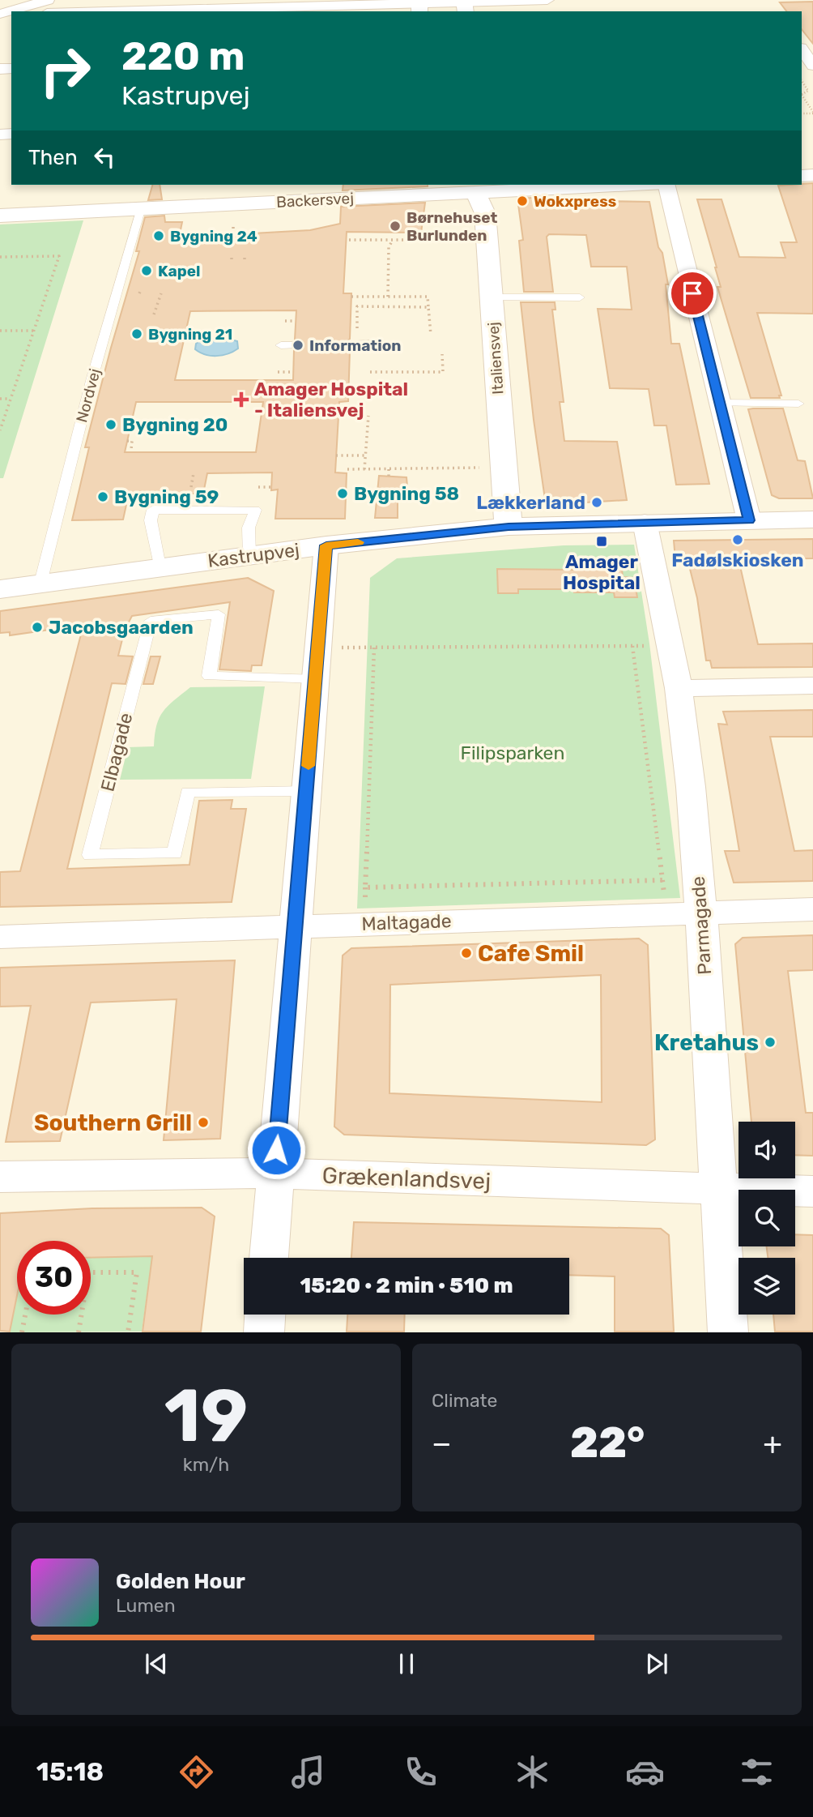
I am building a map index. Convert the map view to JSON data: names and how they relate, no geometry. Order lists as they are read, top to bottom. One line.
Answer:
{"streets":{"street":["Backersvej","Italiensvej","Kastrupvej","Maltagade","Parmagade","Grækenlandsvej"],"lane":["Nordvej","Elbagade"]},"crossings":[["Backersvej","Italiensvej"],["Backersvej","Nordvej"],["Italiensvej","Kastrupvej"],["Nordvej","Kastrupvej"],["Kastrupvej","Parmagade"],["Maltagade","Parmagade"],["Parmagade","Grækenlandsvej"]],"parks":["Filipsparken"],"places":{"other":["Wokxpress","Børnehuset Burlunden","Bygning 24","Kapel","Bygning 21","Information","Bygning 20","Bygning 58","Bygning 59","Lækkerland","Fadølskiosken","Jacobsgaarden","Cafe Smil","Kretahus","Southern Grill"],"health":["Amager Hospital - Italiensvej"],"transit":["Amager Hospital"]},"page":{"turn":["220 m","Kastrupvej"],"then":"Then","limit":"30","trip":"15:20 · 2 min · 510 m","tile":[["19","km/h"],"Climate"],"heat":["−","22°","+"],"song":["Golden Hour","Lumen"],"tabs":"15:18"}}
